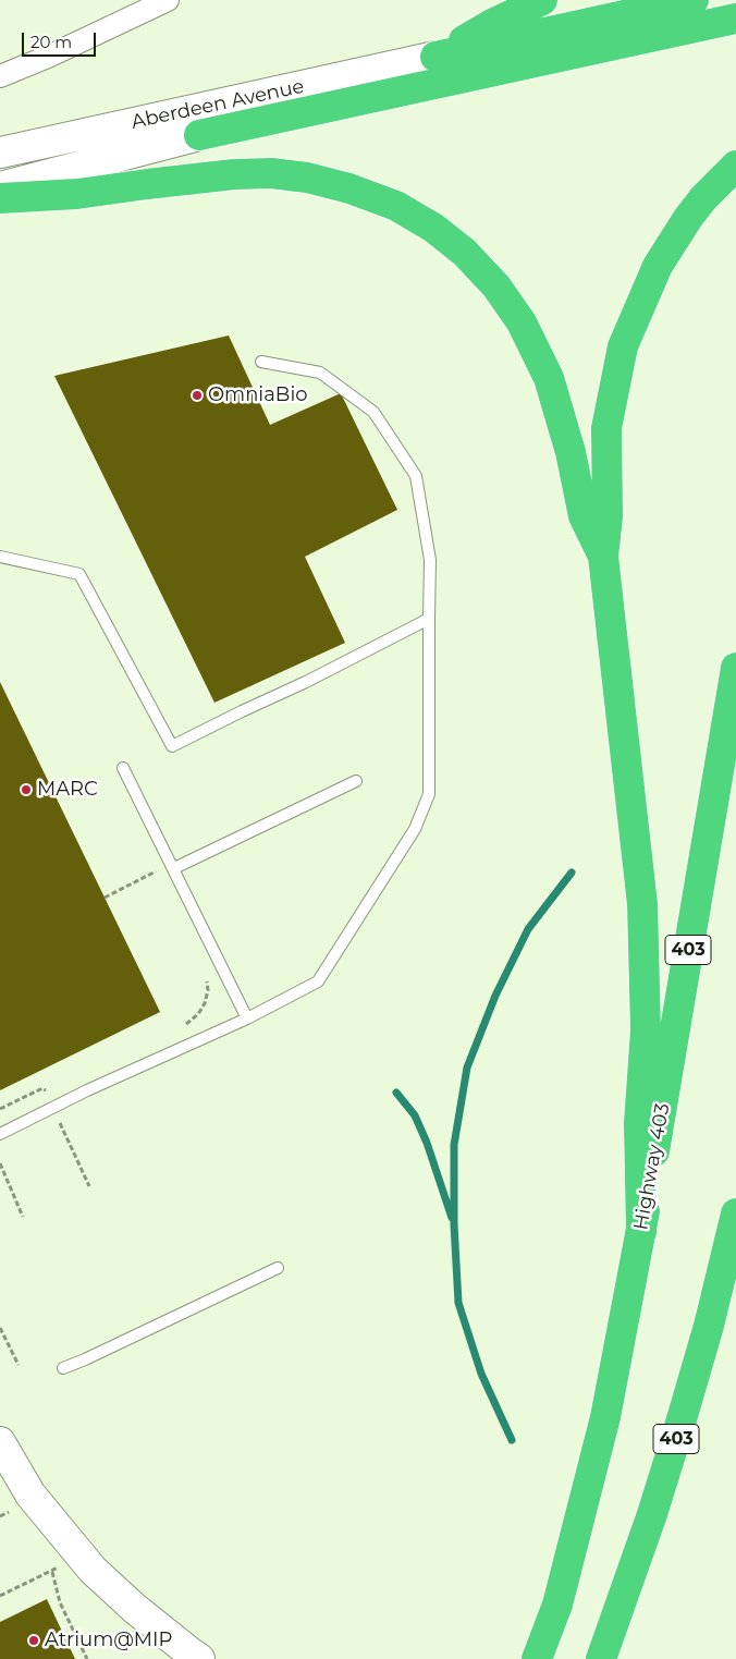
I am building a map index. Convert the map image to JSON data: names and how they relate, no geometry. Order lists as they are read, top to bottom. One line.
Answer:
{"streets":{"highway":["403","Highway 403"],"main road":["Aberdeen Avenue"]},"places":["OmniaBio","MARC","Atrium@MIP"],"scale_bar":"20 m"}
